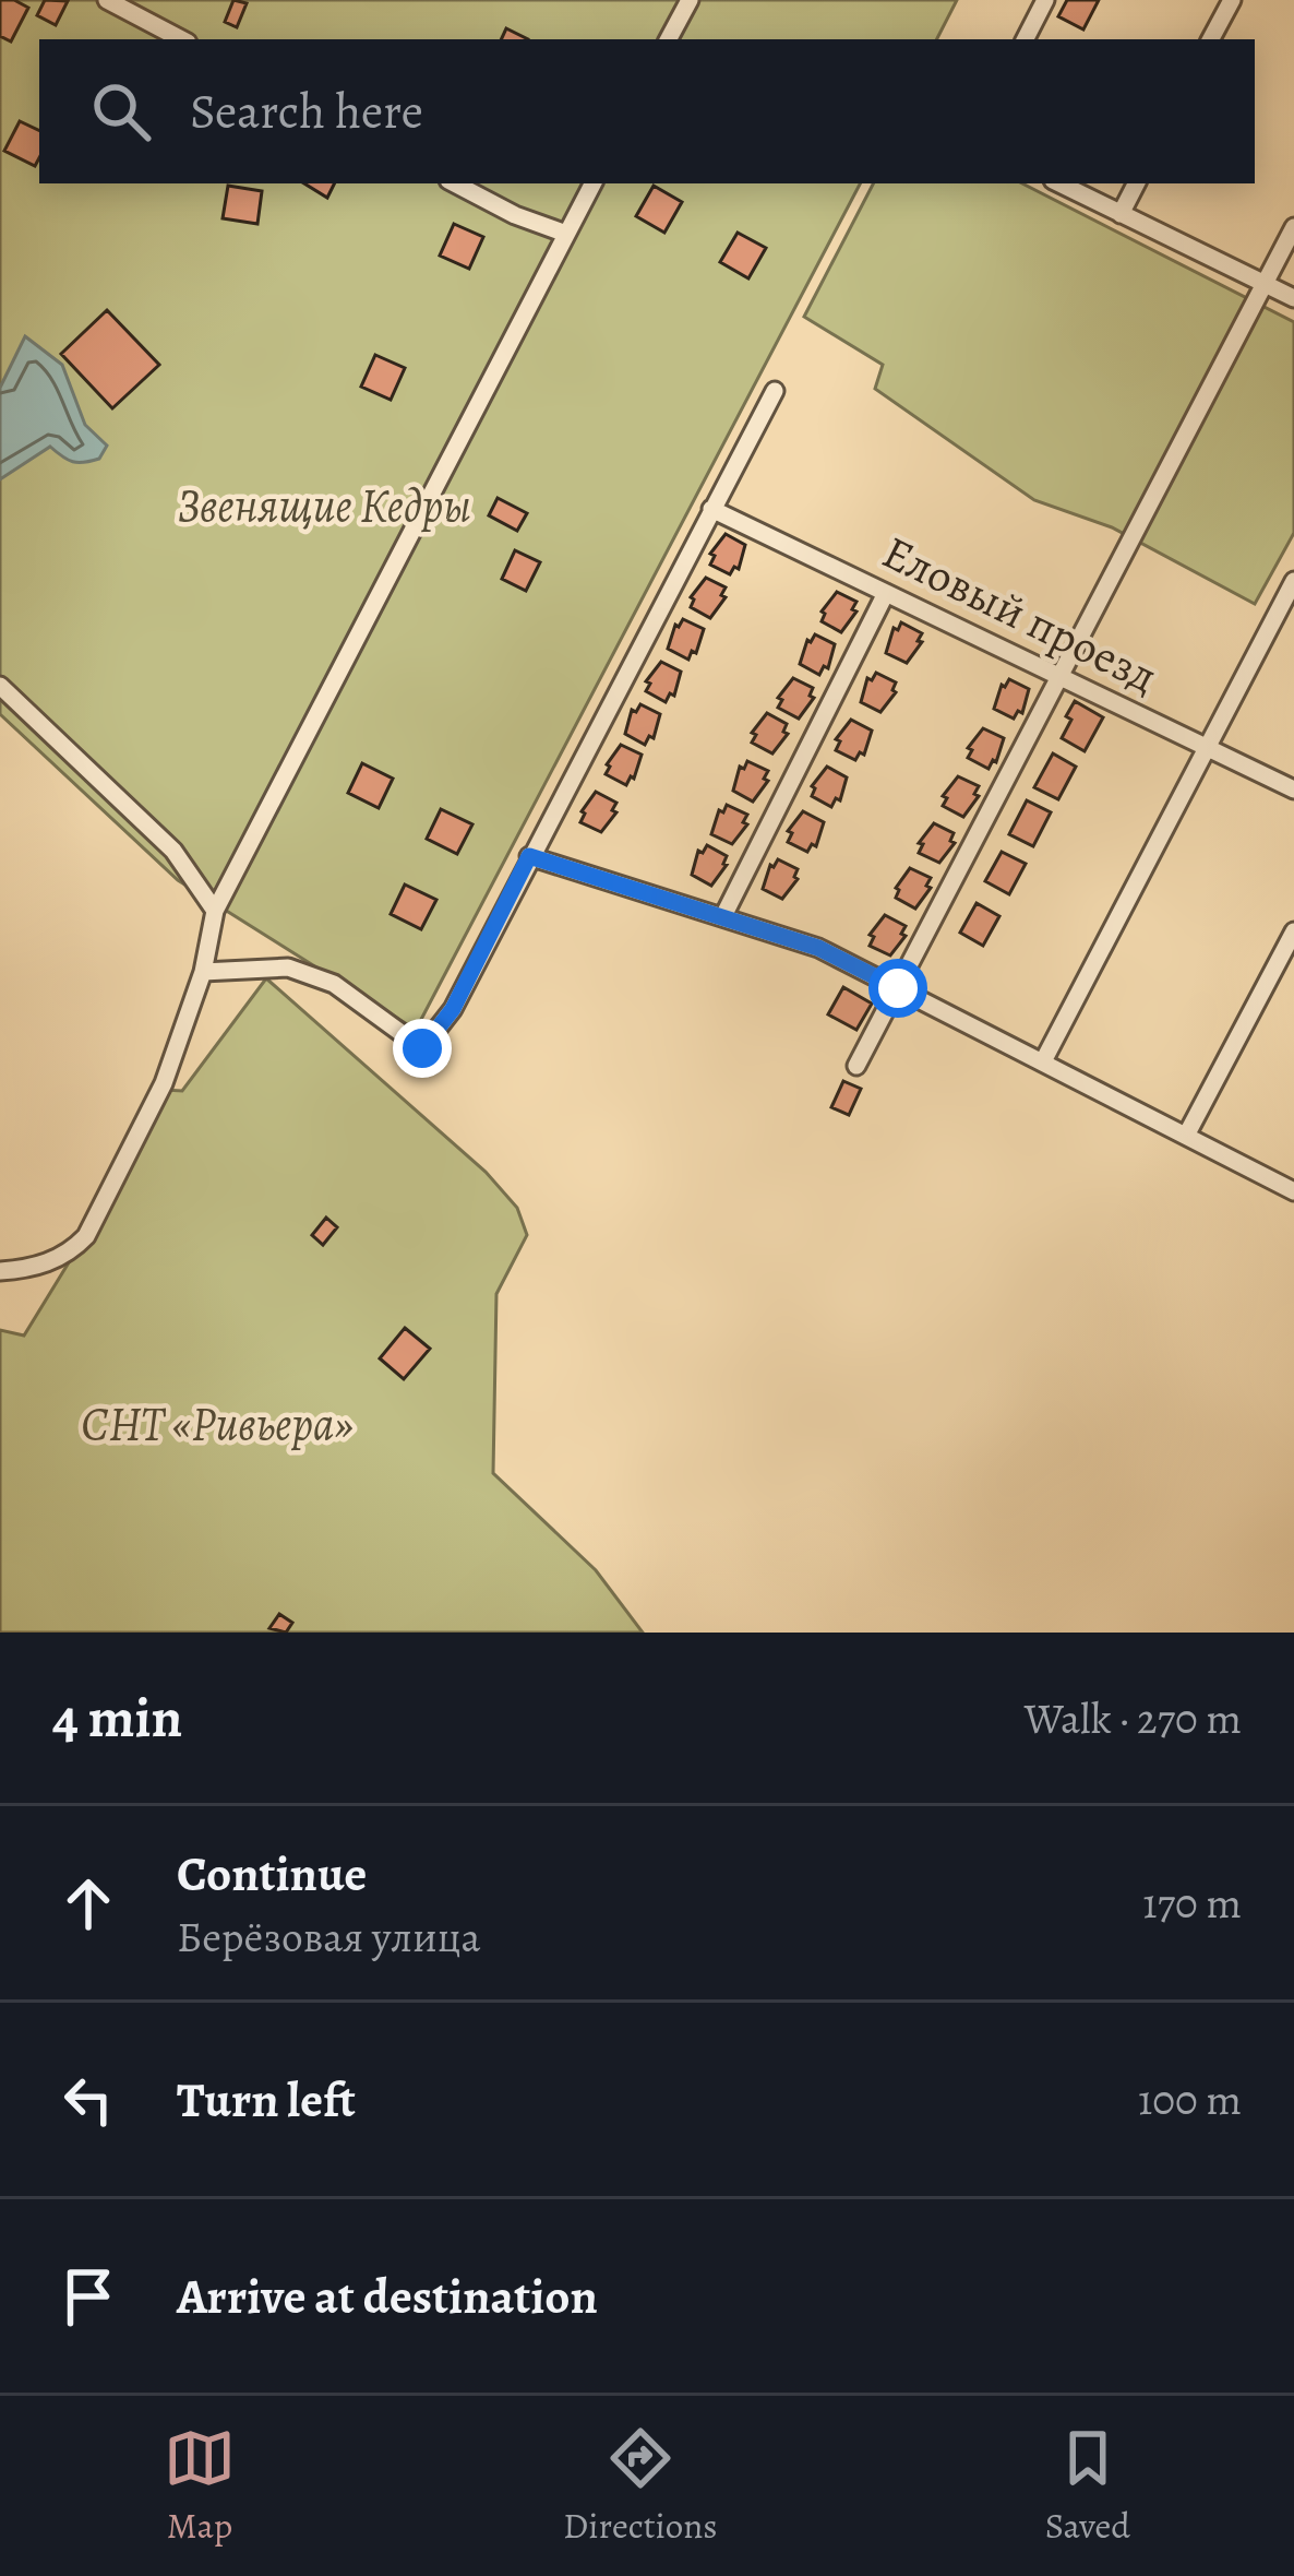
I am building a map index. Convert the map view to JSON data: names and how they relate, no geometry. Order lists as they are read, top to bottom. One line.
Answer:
{"streets":{"street":["Еловый проезд"]},"parks":["Звенящие Кедры","СНТ «Ривьера»"],"page":{"search":"Search here","heading":["4 min","Walk · 270 m"],"list":[["Continue","Берёзовая улица","170 m"],["Turn left","100 m"],"Arrive at destination"],"nav":["Map","Directions","Saved"]}}
